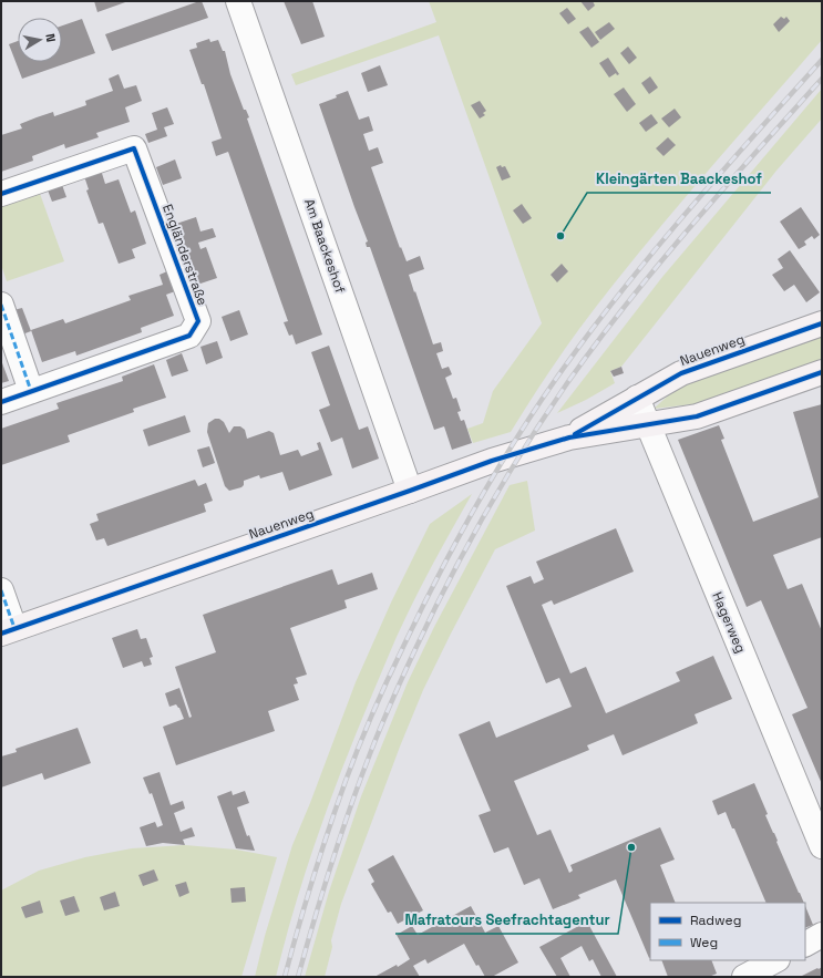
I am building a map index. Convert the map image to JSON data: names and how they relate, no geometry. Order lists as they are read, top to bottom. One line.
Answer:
{"streets":{"street":["Am Baackeshof","Engländerstraße","Nauenweg","Hagerweg"]},"crossings":[["Am Baackeshof","Nauenweg"],["Nauenweg","Hagerweg"]],"places":["Kleingärten Baackeshof","Mafratours Seefrachtagentur"],"legend":["Radweg","Weg"],"north":"right"}
